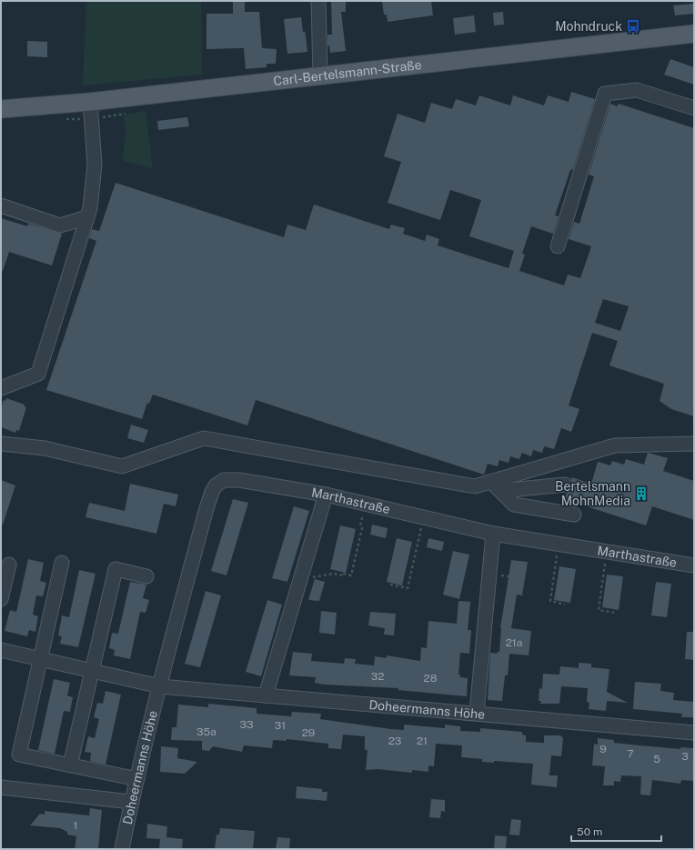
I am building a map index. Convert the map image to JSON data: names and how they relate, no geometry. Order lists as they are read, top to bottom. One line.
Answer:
{"streets":{"main road":["Carl-Bertelsmann-Straße"],"street":["Marthastraße","Doheermanns Höhe"]},"crossings":[["Marthastraße","Doheermanns Höhe"]],"places":{"bus stop":["Mohndruck"],"building":["Bertelsmann MohnMedia"]},"house_numbers":["21a","32","28","33","31","35a","29","23","21","9","7","3","5","1"],"scale_bar":"50 m"}
